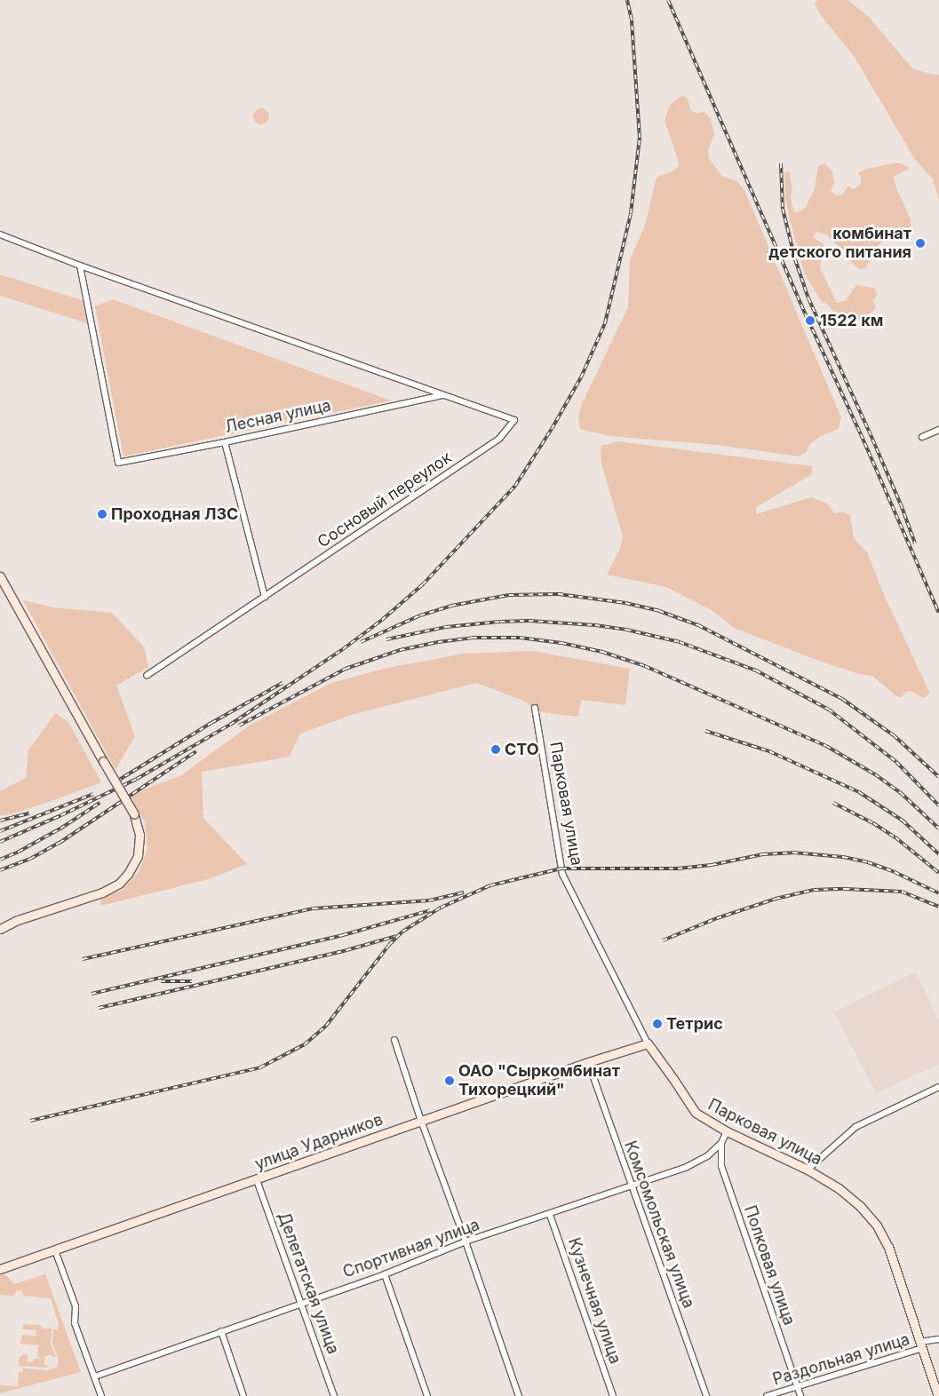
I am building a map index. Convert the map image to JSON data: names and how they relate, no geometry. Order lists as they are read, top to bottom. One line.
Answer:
{"streets":{"main road":["Парковая улица","улица Ударников"],"street":["Лесная улица","Сосновый переулок","Комсомольская улица","Спортивная улица","Полковая улица","Делегатская улица","Кузнечная улица","Раздольная улица"]},"crossings":[["Лесная улица","Сосновый переулок"],["Парковая улица","улица Ударников"],["Парковая улица","Спортивная улица"],["Парковая улица","Раздольная улица"],["улица Ударников","Комсомольская улица"],["улица Ударников","Делегатская улица"],["Комсомольская улица","Спортивная улица"],["Спортивная улица","Полковая улица"],["Спортивная улица","Делегатская улица"],["Спортивная улица","Кузнечная улица"],["Полковая улица","Раздольная улица"]],"places":["комбинат детского питания","1522 км","Проходная ЛЗС","СТО","Тетрис","ОАО \"Сыркомбинат Тихорецкий\""]}
